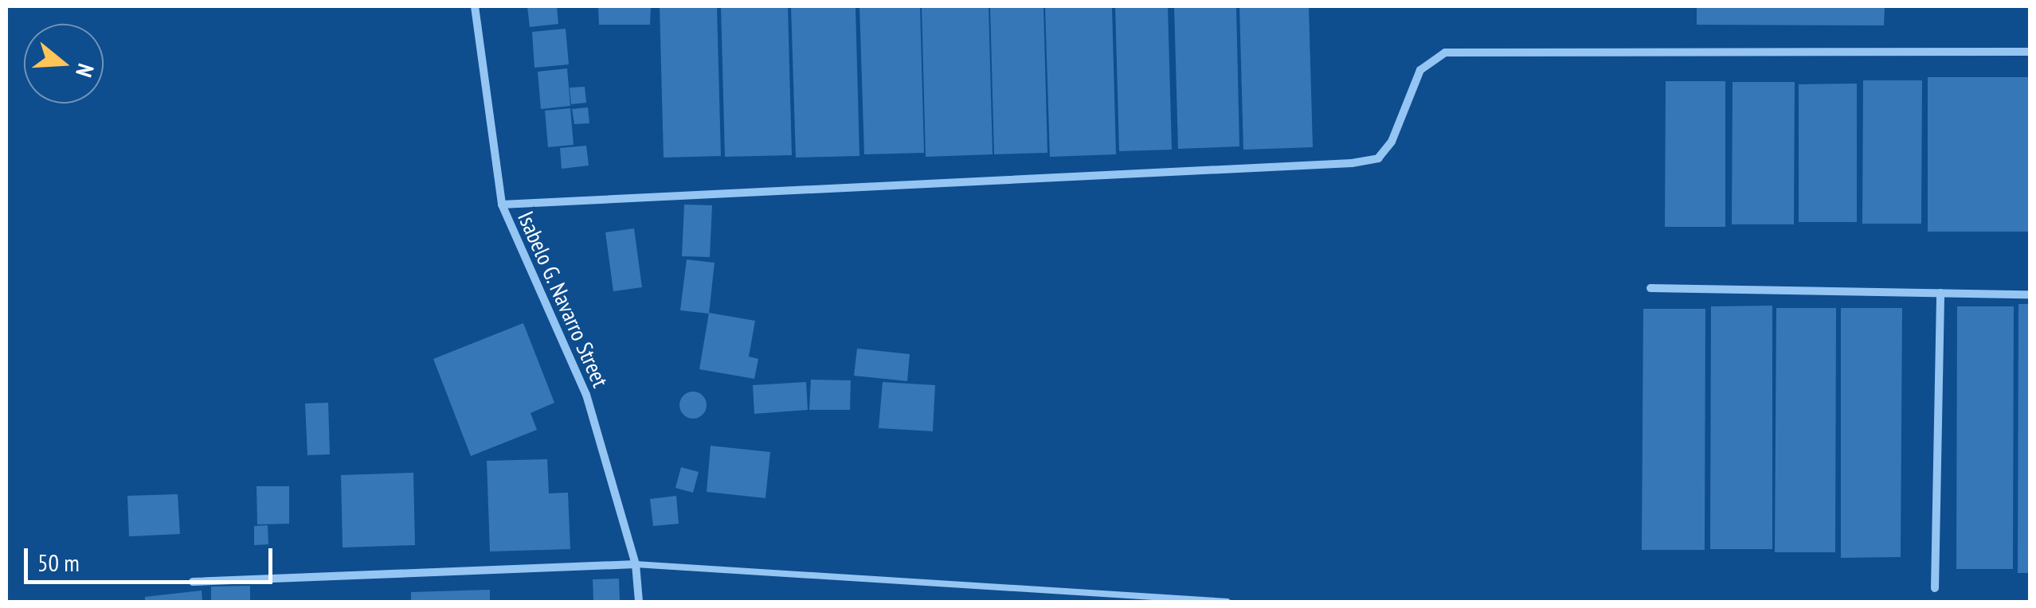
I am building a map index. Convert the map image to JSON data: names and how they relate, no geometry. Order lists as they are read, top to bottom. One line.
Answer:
{"streets":{"street":["Isabelo G. Navarro Street"]},"scale_bar":"50 m","north":"right"}
